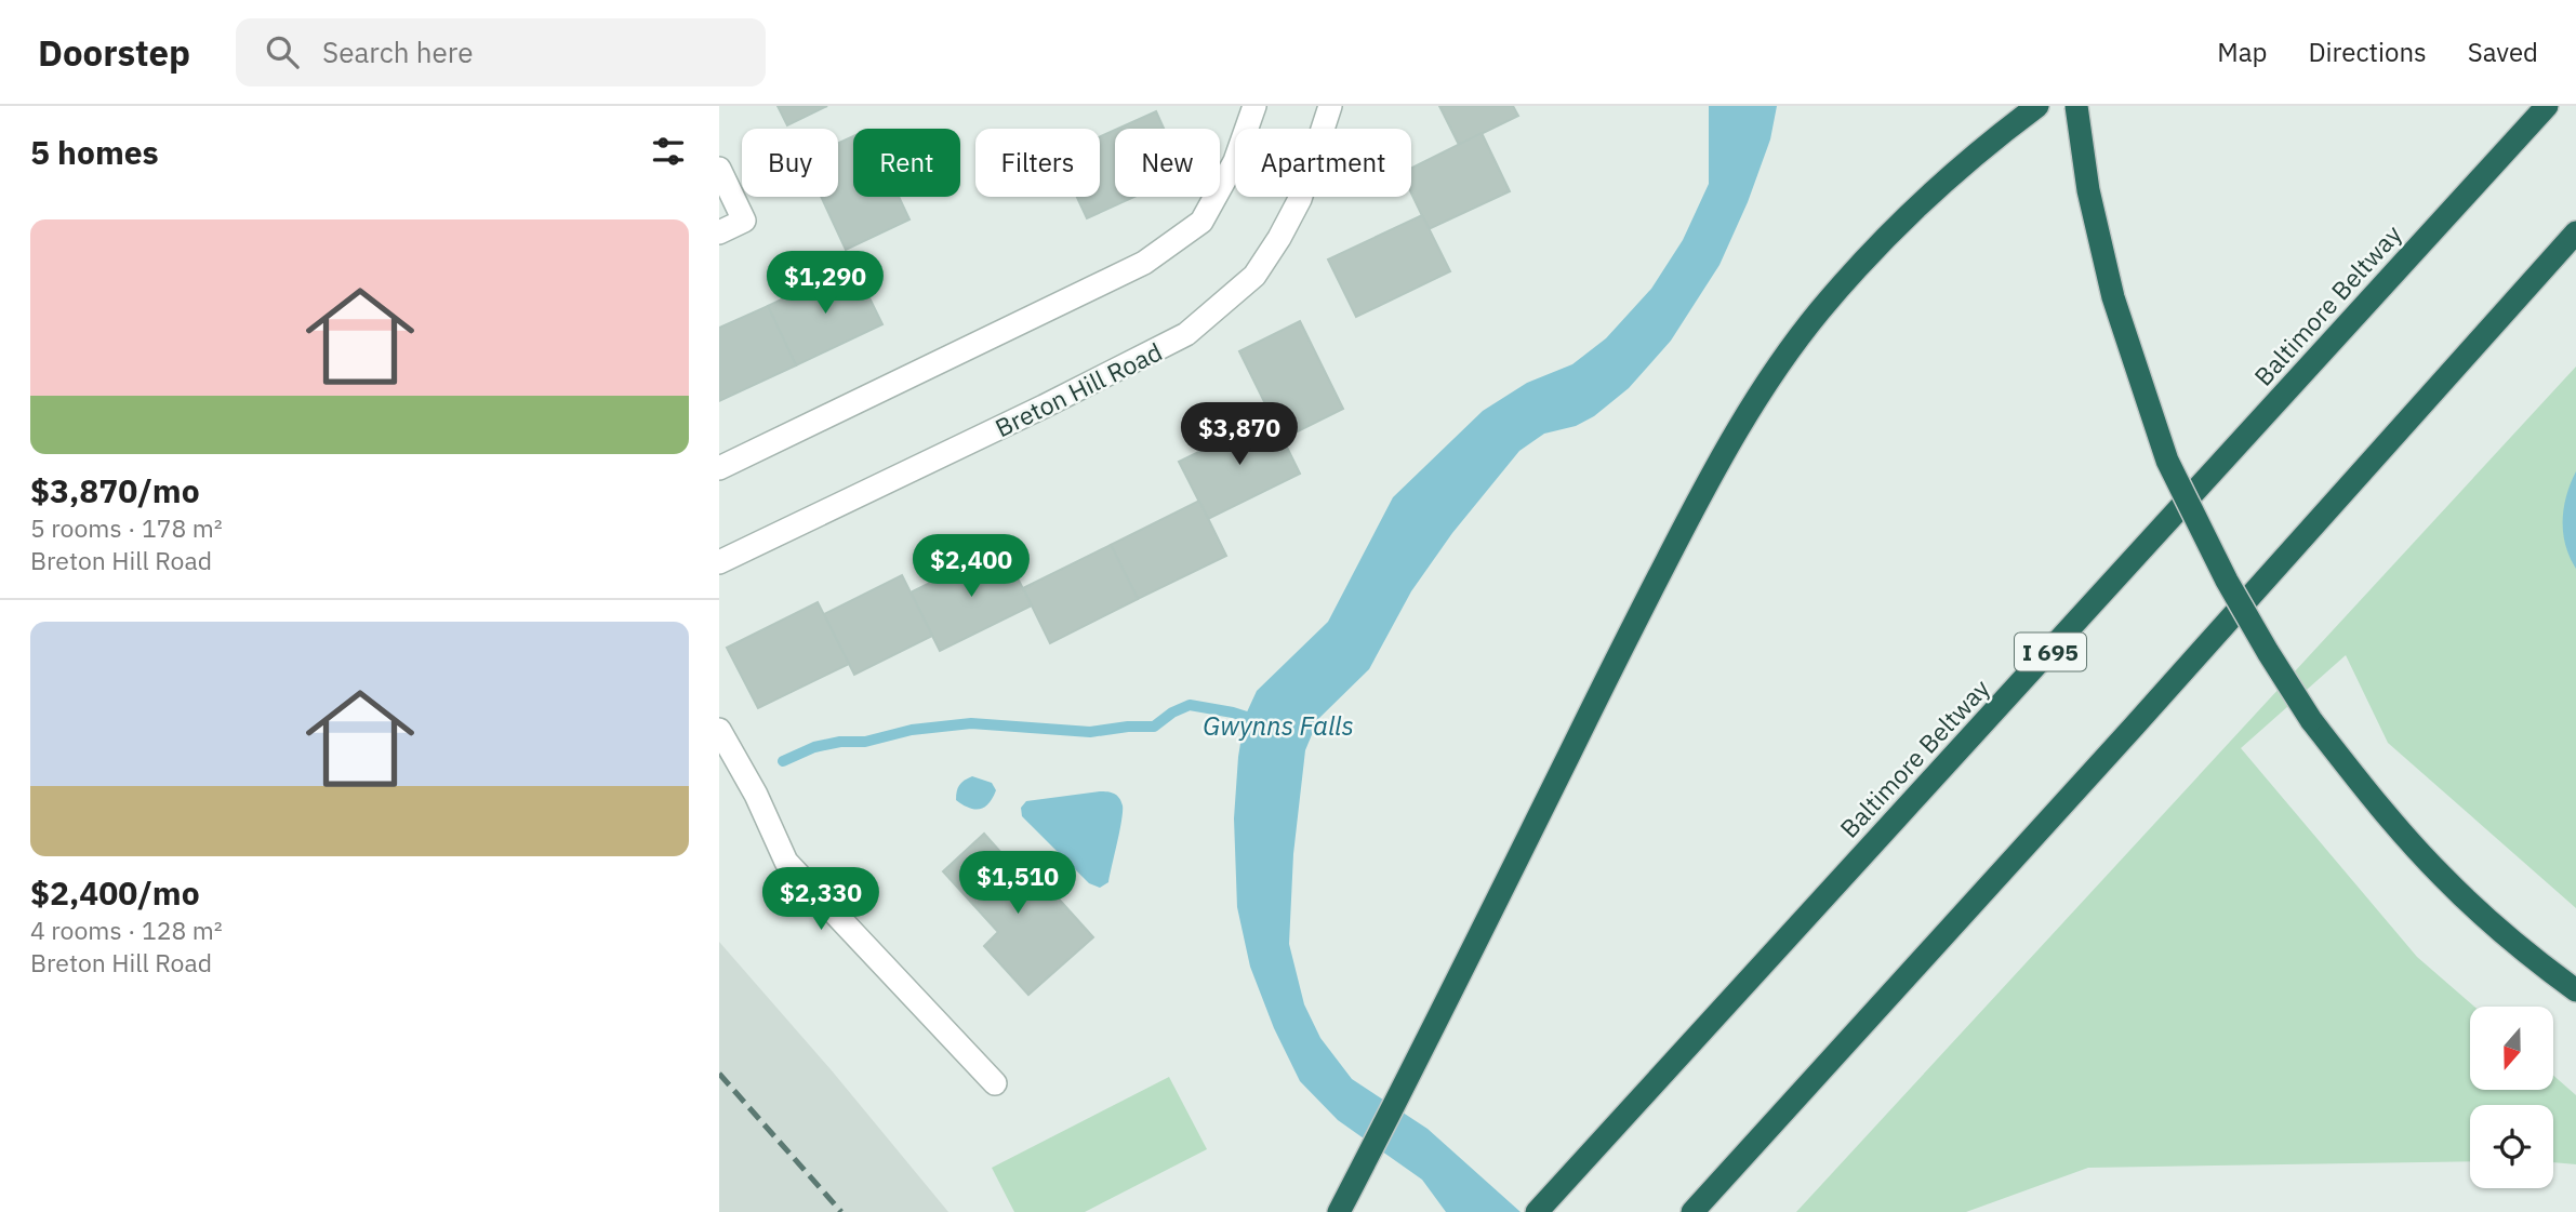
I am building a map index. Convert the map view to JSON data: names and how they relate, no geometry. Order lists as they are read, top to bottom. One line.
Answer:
{"streets":{"highway":["Baltimore Beltway","I 695"],"street":["Breton Hill Road"]},"water":["Gwynns Falls"],"north":"bottom","page":{"header":"Doorstep","search":"Search here","nav":["Map","Directions","Saved"],"heading":"5 homes","chip":["Buy","Rent","Filters","New","Apartment"],"list":[{"name":"$3,870/mo","note":"5 rooms · 178 m² · Breton Hill Road"},{"name":"$2,400/mo","note":"4 rooms · 128 m² · Breton Hill Road"}],"price":["$1,290","$3,870","$2,400","$1,510","$2,330"]}}
